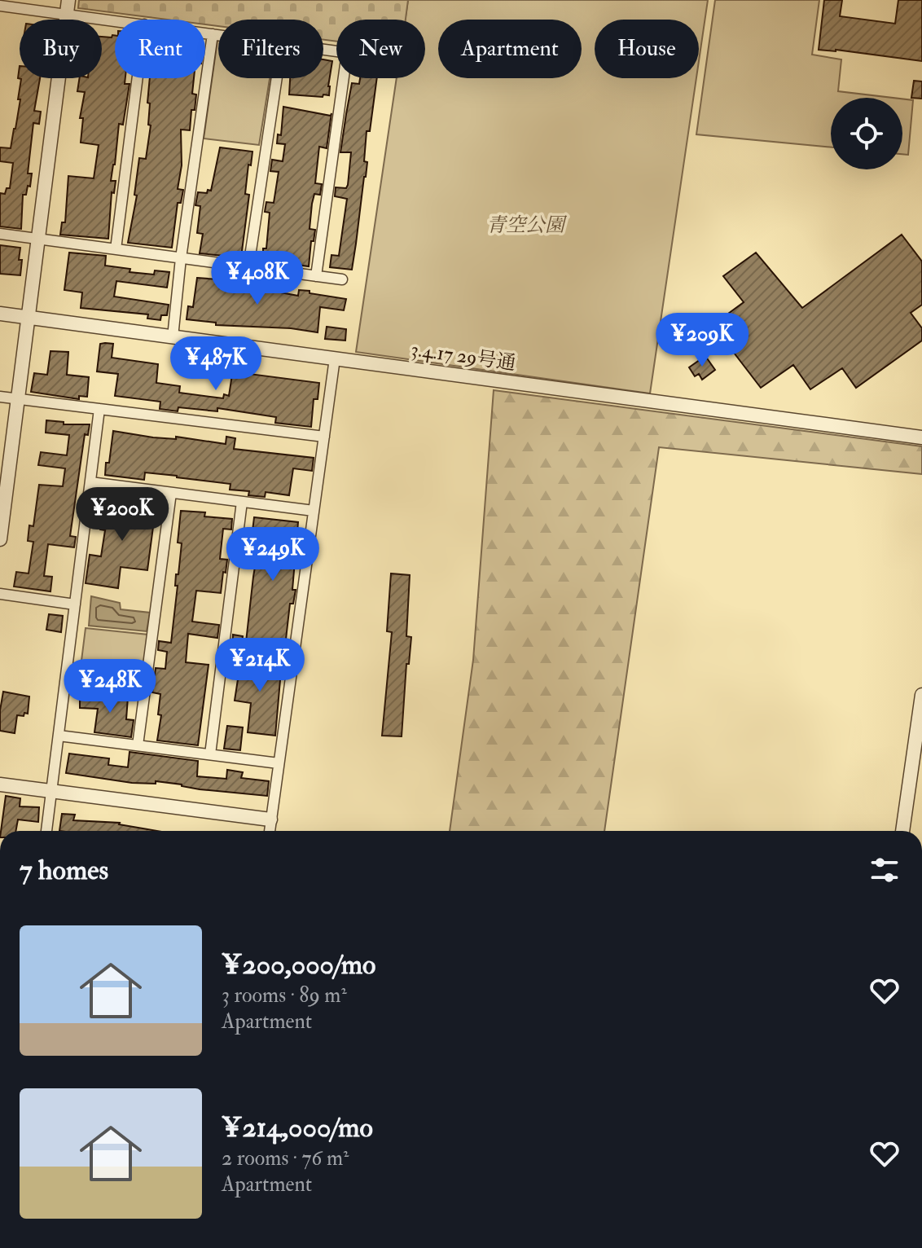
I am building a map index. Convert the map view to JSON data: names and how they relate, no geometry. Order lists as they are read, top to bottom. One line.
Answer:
{"streets":{"street":["3.4.17 29号通"]},"parks":["青空公園"],"page":{"chip":["Buy","Rent","Filters","New","Apartment","House"],"price":["¥408K","¥209K","¥487K","¥200K","¥249K","¥214K","¥248K"],"heading":"7 homes","list":[{"name":"¥200,000/mo","note":"3 rooms · 89 m² · Apartment"},{"name":"¥214,000/mo","note":"2 rooms · 76 m² · Apartment"}]}}
